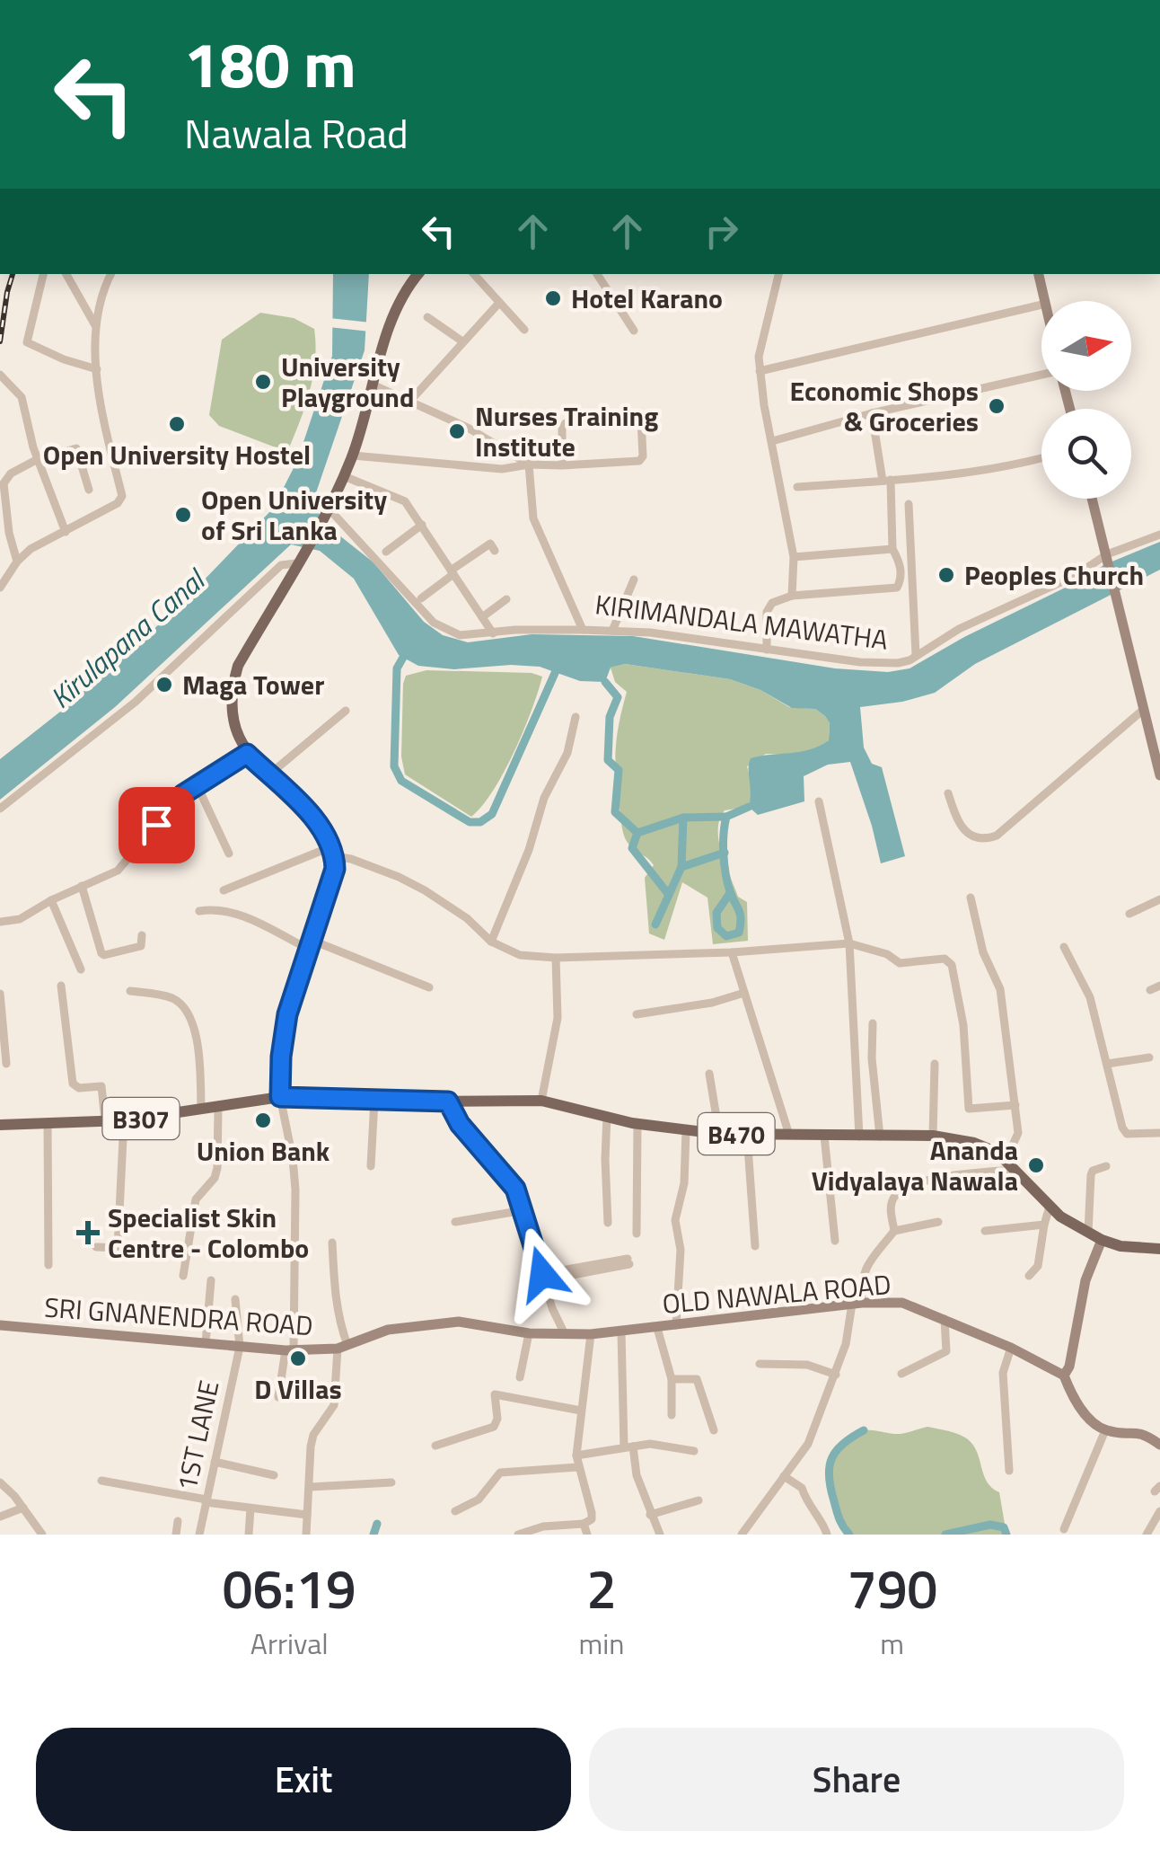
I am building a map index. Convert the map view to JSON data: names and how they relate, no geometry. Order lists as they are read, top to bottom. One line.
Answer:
{"streets":{"main road":["B307","B470"],"street":["KIRIMANDALA MAWATHA","OLD NAWALA ROAD","SRI GNANENDRA ROAD","1ST LANE"]},"crossings":[["B307","B470"],["OLD NAWALA ROAD","SRI GNANENDRA ROAD"],["SRI GNANENDRA ROAD","1ST LANE"]],"water":["Kirulapana Canal"],"places":{"other":["Hotel Karano","University Playground","Economic Shops & Groceries","Open University Hostel","Nurses Training Institute","Open University of Sri Lanka","Peoples Church","Maga Tower","Union Bank","Ananda Vidyalaya Nawala","D Villas"],"health":["Specialist Skin Centre - Colombo"]},"north":"right","page":{"turn":["180 m","Nawala Road"],"eta":["06:19","Arrival","2","min","790","m"],"buttons":["Exit","Share"]}}
